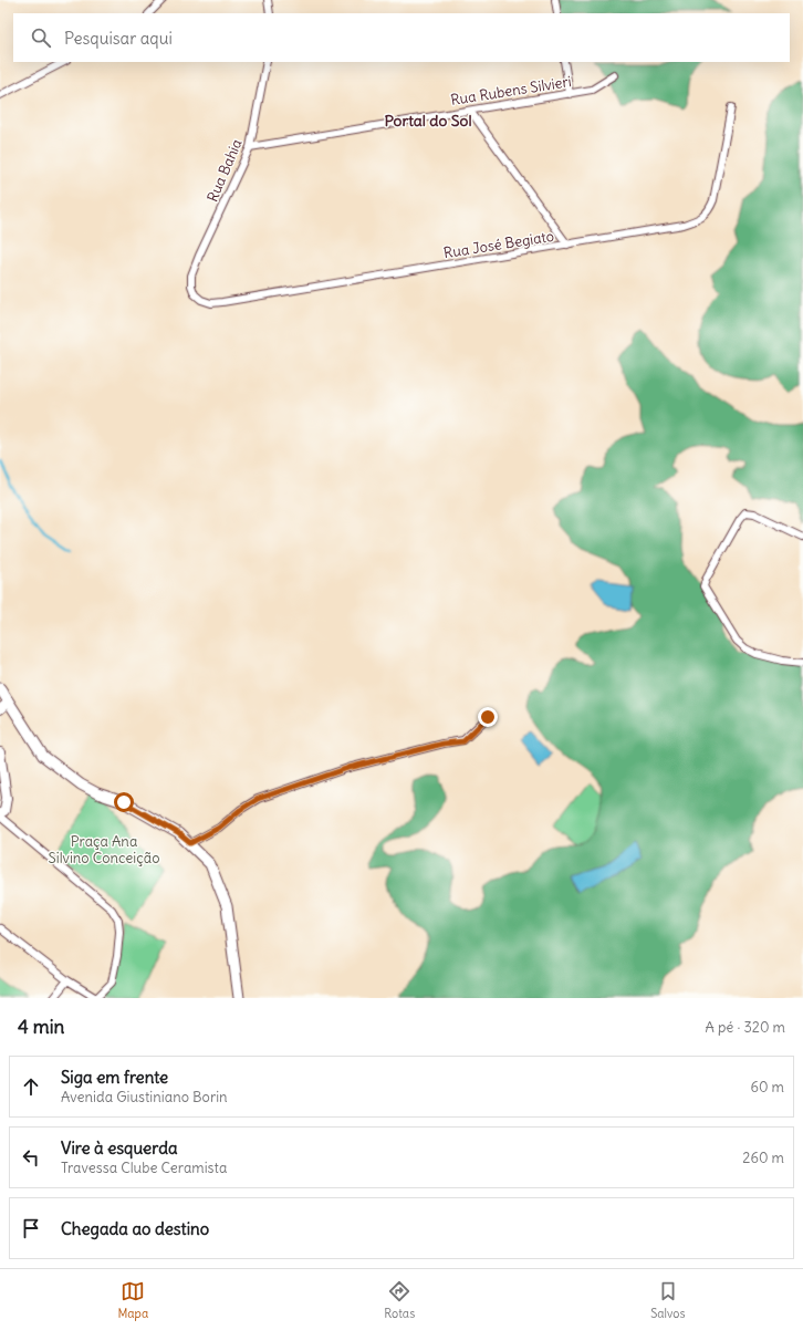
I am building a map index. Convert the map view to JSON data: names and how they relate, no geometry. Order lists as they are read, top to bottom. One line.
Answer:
{"streets":{"street":["Rua Rubens Silvieri","Rua Bahia","Rua José Begiato"]},"crossings":[["Rua Rubens Silvieri","Rua Bahia"],["Rua Bahia","Rua José Begiato"]],"districts":["Portal do Sol"],"parks":["Praça Ana Silvino Conceição"],"page":{"search":"Pesquisar aqui","heading":["4 min","A pé · 320 m"],"list":[["Siga em frente","Avenida Giustiniano Borin","60 m"],["Vire à esquerda","Travessa Clube Ceramista","260 m"],"Chegada ao destino"],"nav":["Mapa","Rotas","Salvos"]}}
